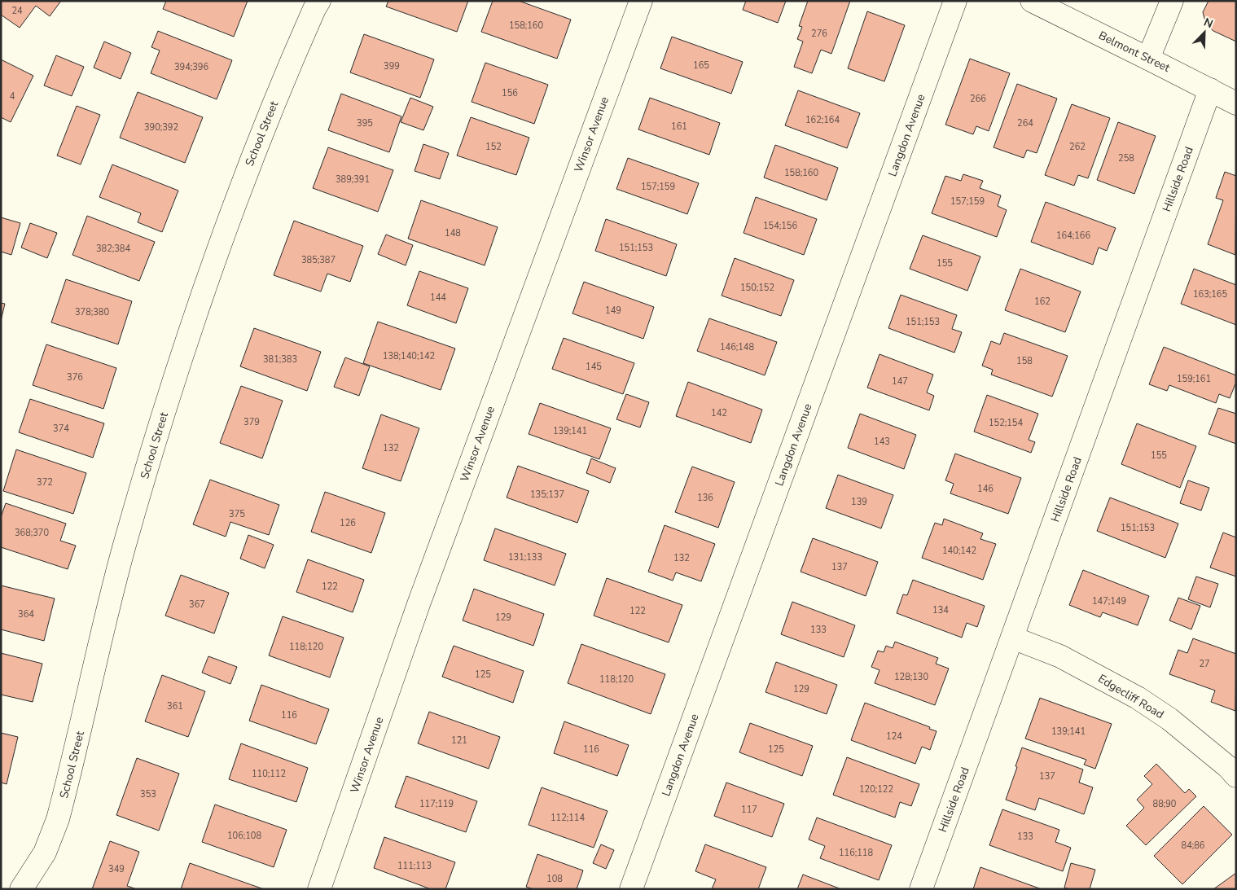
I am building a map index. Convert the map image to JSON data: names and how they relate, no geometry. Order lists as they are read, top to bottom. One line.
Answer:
{"streets":{"street":["Belmont Street","School Street","Winsor Avenue","Langdon Avenue","Hillside Road","Edgecliff Road"]},"crossings":[["Belmont Street","Hillside Road"],["Hillside Road","Edgecliff Road"]],"house_numbers":["24","158;160","276","165","399","394;396","156","4","266","162;164","395","264","161","390;392","152","262","258","158;160","389;391","157;159","157;159","154;156","148","164;166","151;153","382;384","385;387","155","150;152","163;165","144","162","149","378;380","151;153","146;148","138;140;142","381;383","158","145","376","159;161","147","142","379","152;154","374","139;141","143","132","155","372","146","135;137","136","139","375","126","151;153","368;370","140;142","131;133","132","137","122","147;149","367","134","122","364","129","133","118;120","27","125","128;130","118;120","129","361","116","139;141","124","121","116","125","110;112","137","120;122","353","117;119","88;90","117","112;114","106;108","133","84;86","116;118","111;113","349","108"],"north":"top right"}
